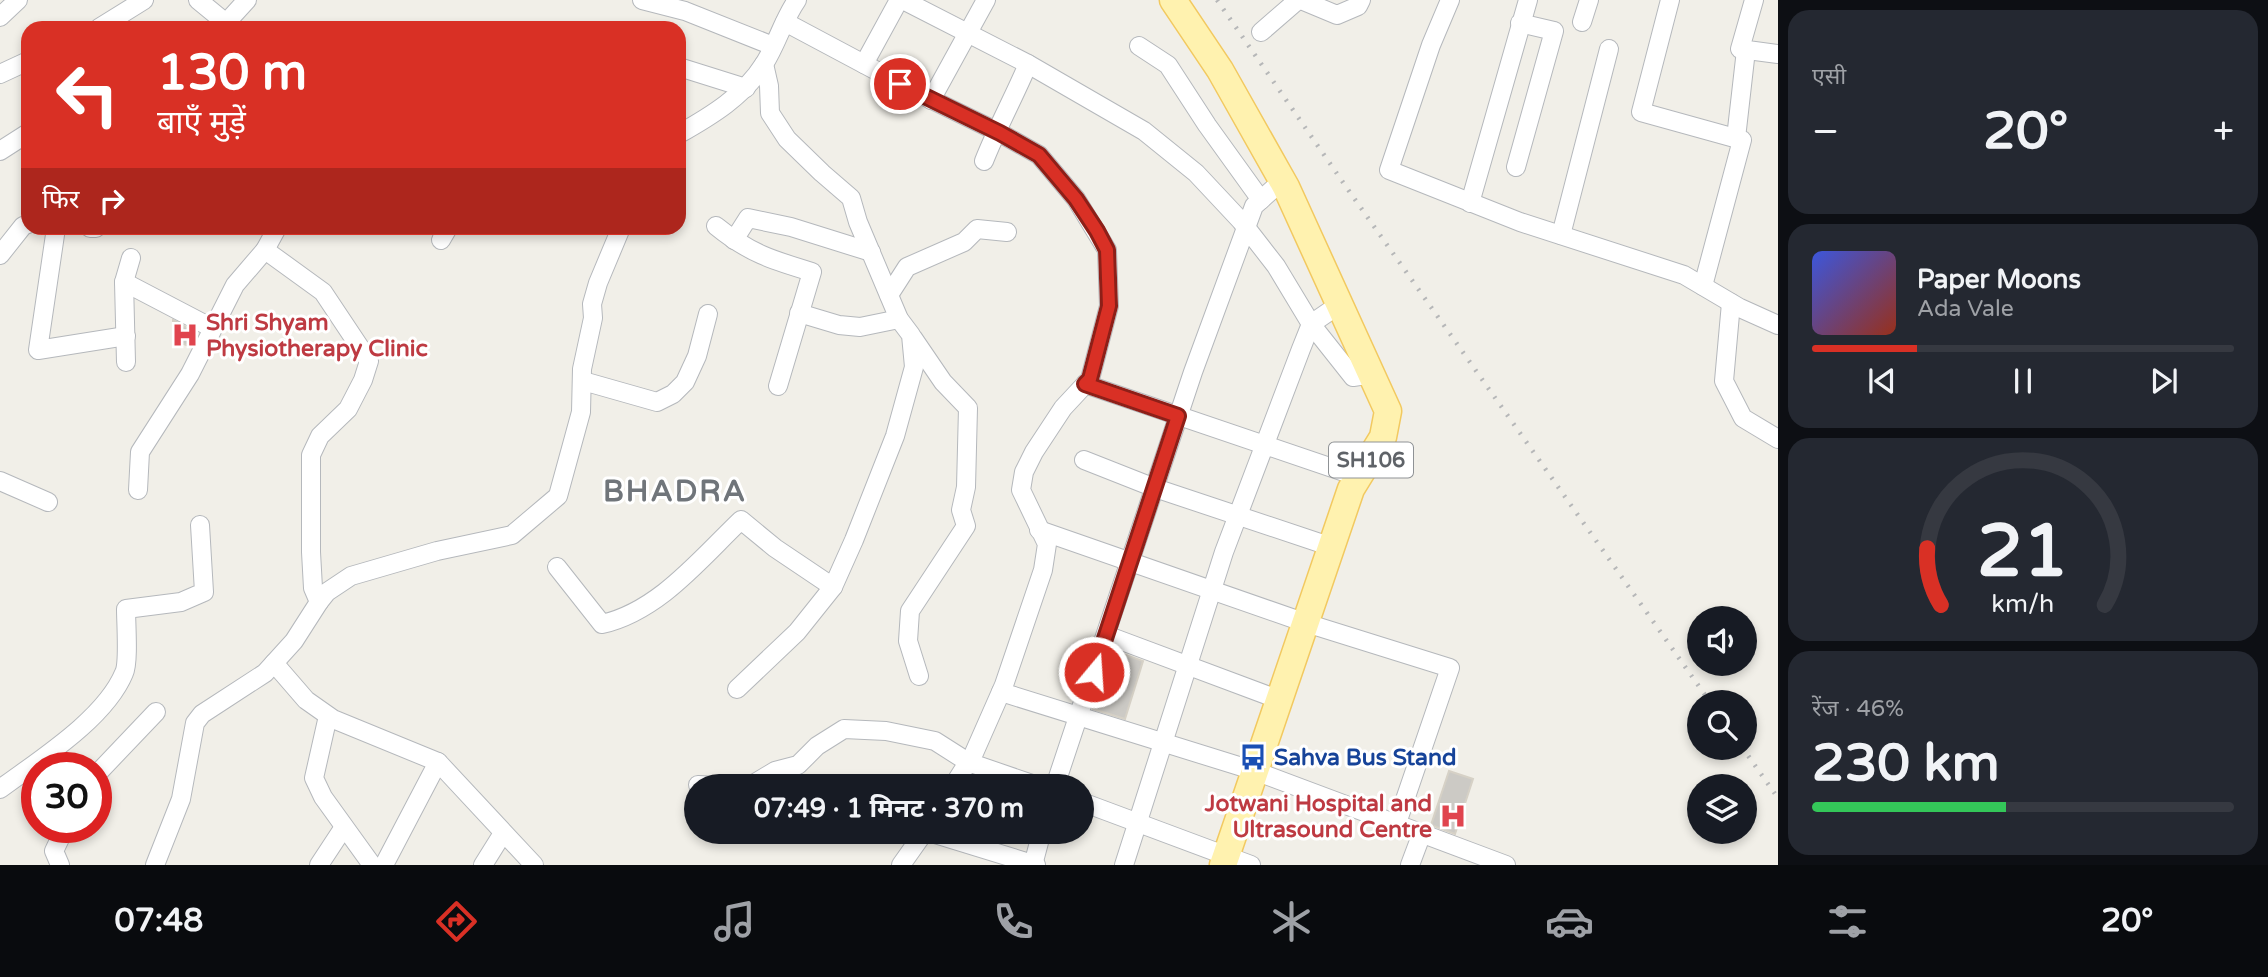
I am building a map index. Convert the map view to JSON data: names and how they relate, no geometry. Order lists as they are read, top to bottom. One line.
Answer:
{"streets":{"main road":["SH106"]},"districts":["BHADRA"],"places":{"hospital":["Shri Shyam Physiotherapy Clinic","Jotwani Hospital and Ultrasound Centre"],"bus stop":["Sahva Bus Stand"]},"page":{"tile":["एसी",["रेंज · 46%","230 km"]],"turn":["130 m","बाएँ मुड़ें"],"heat":["−","20°","+"],"then":"फिर","song":["Paper Moons","Ada Vale"],"limit":"30","trip":"07:49 · 1 मिनट · 370 m","tabs":["07:48","20°"],"gauge":["21","km/h"]}}
